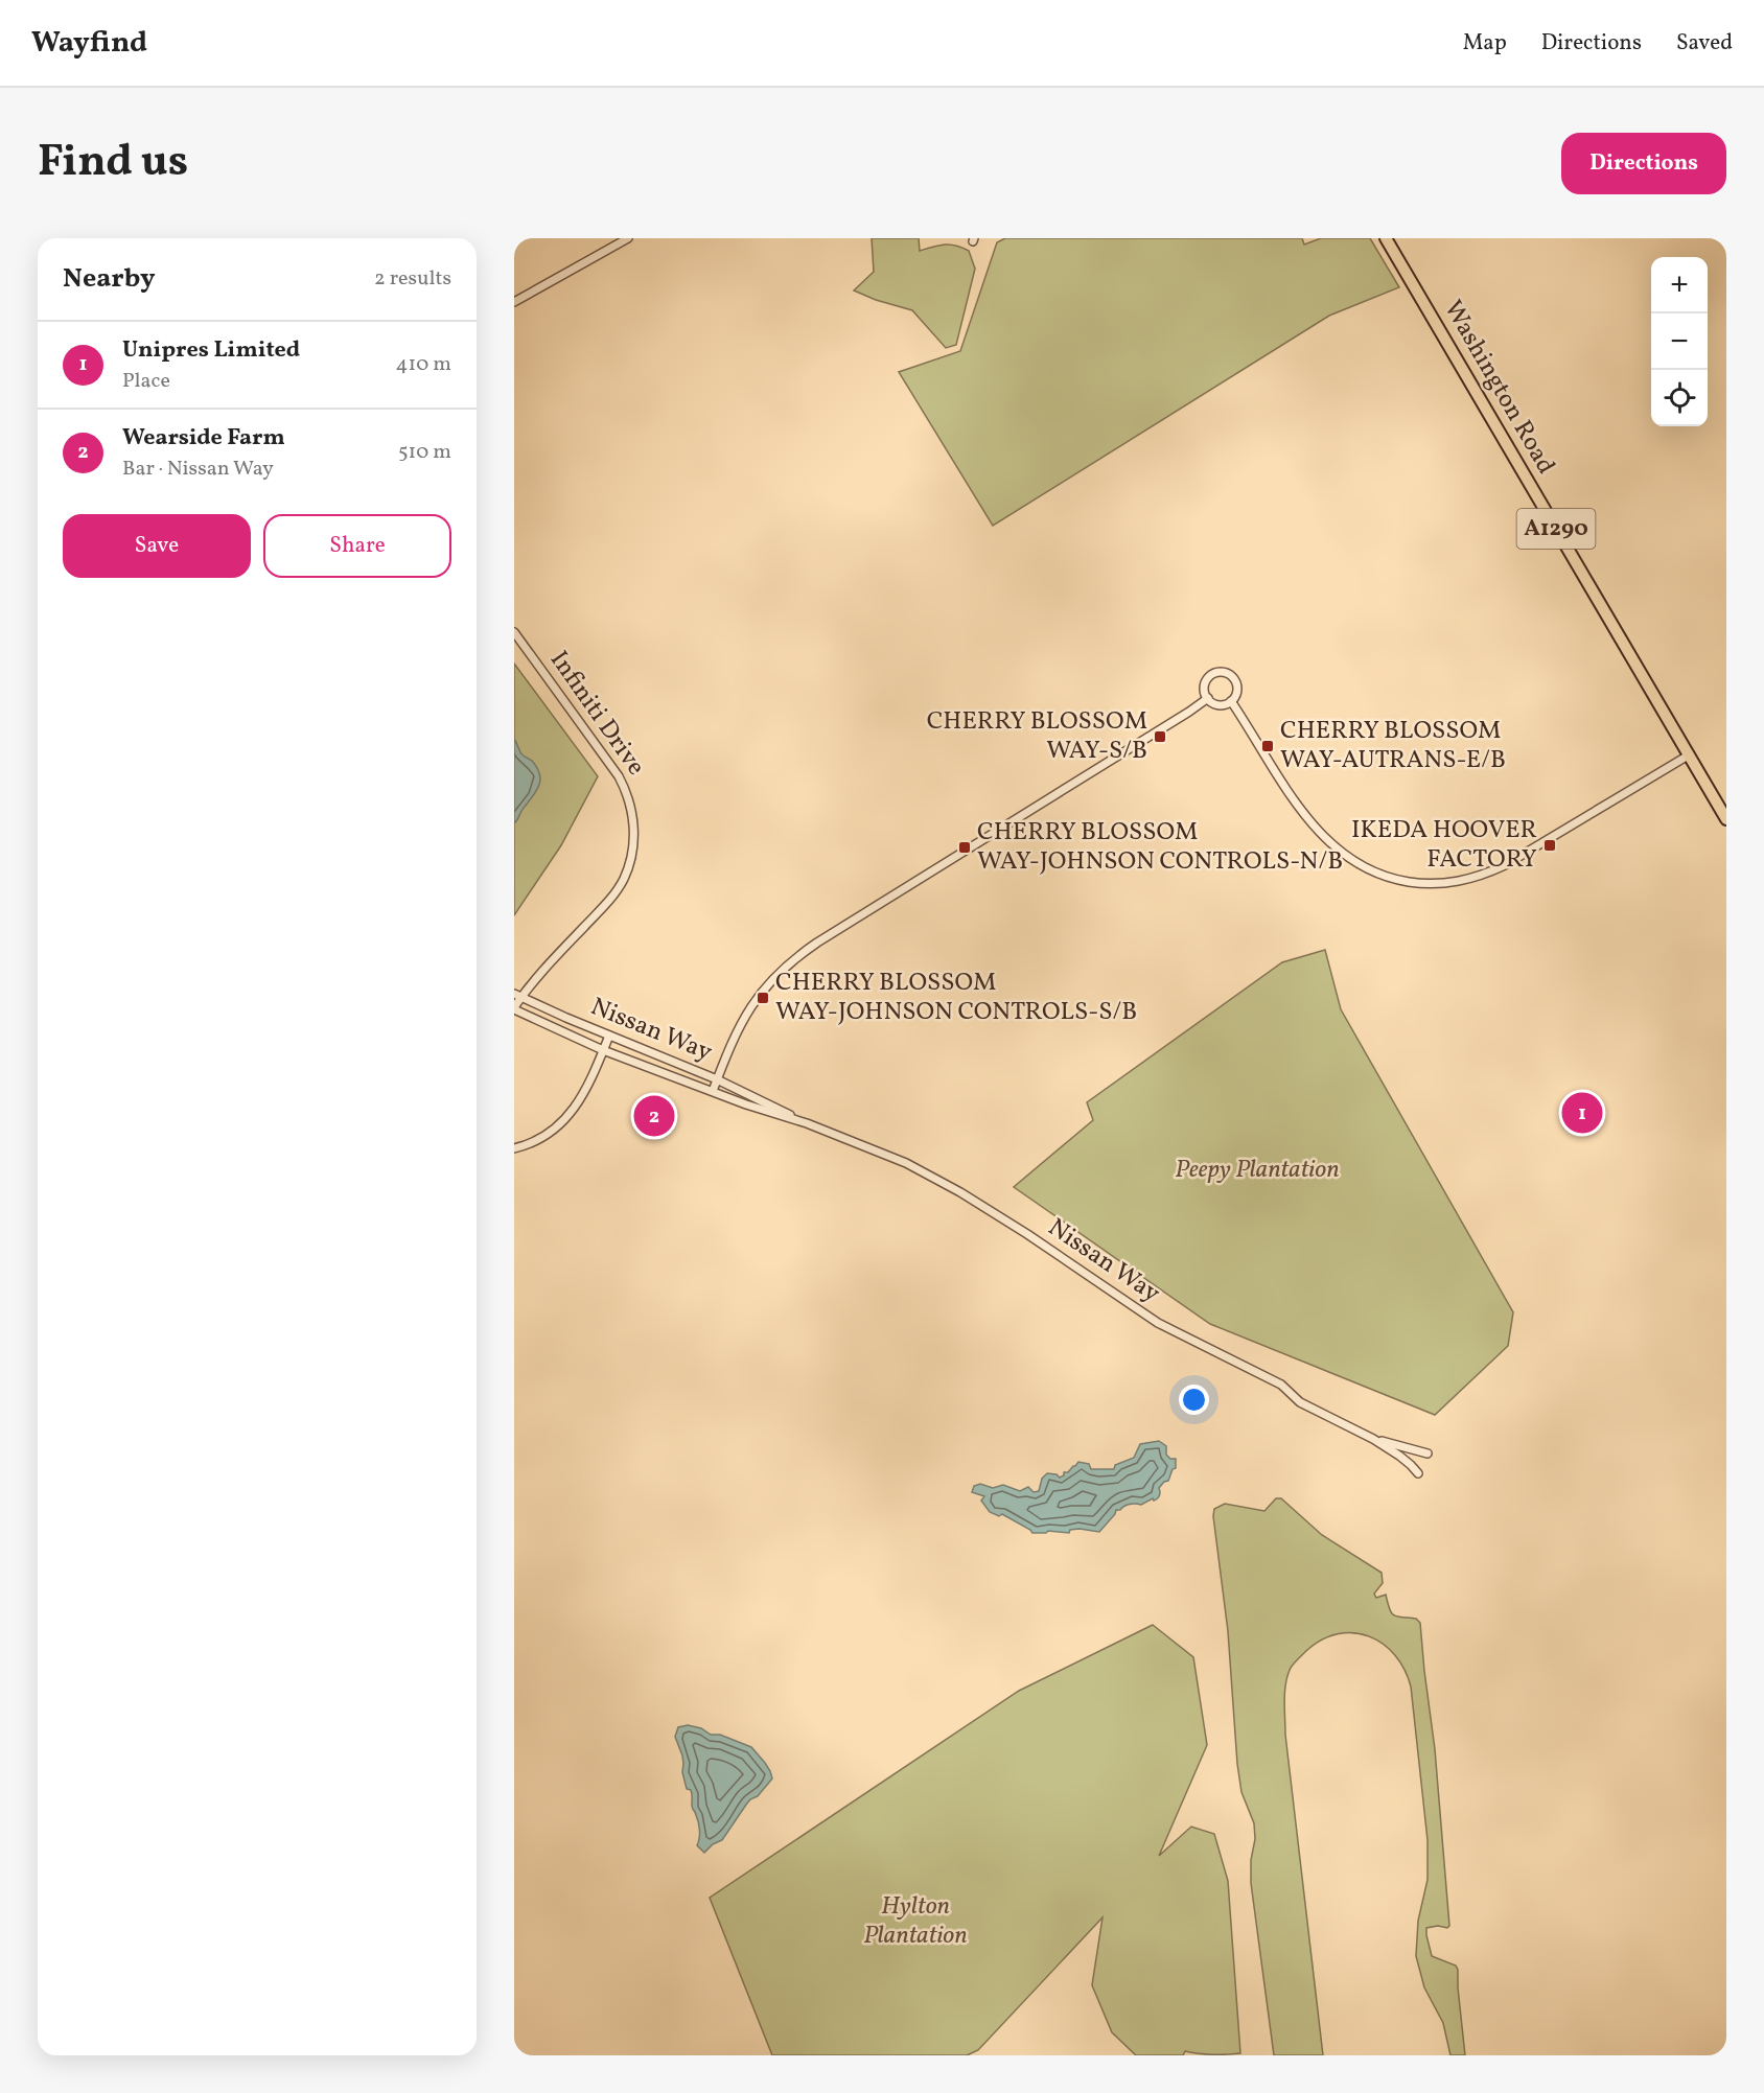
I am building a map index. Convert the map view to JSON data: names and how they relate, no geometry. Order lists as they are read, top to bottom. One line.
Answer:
{"streets":{"main road":["Washington Road","A1290"],"street":["Infiniti Drive","Nissan Way"]},"crossings":[["Infiniti Drive","Nissan Way"]],"parks":["Peepy Plantation","Hylton Plantation"],"places":{"transit":["CHERRY BLOSSOM WAY-S/B","CHERRY BLOSSOM WAY-AUTRANS-E/B","IKEDA HOOVER FACTORY","CHERRY BLOSSOM WAY-JOHNSON CONTROLS-N/B","CHERRY BLOSSOM WAY-JOHNSON CONTROLS-S/B"]},"page":{"header":"Wayfind","nav":["Map","Directions","Saved"],"title":"Find us","buttons":["Directions",["Save","Share"]],"heading":["Nearby","2 results"],"map_buttons":["+","−"],"list":[{"mark":"1","name":"Unipres Limited","note":"Place","value":"410 m"},{"mark":"2","name":"Wearside Farm","note":"Bar · Nissan Way","value":"510 m"}],"pins":["1","2"]}}
